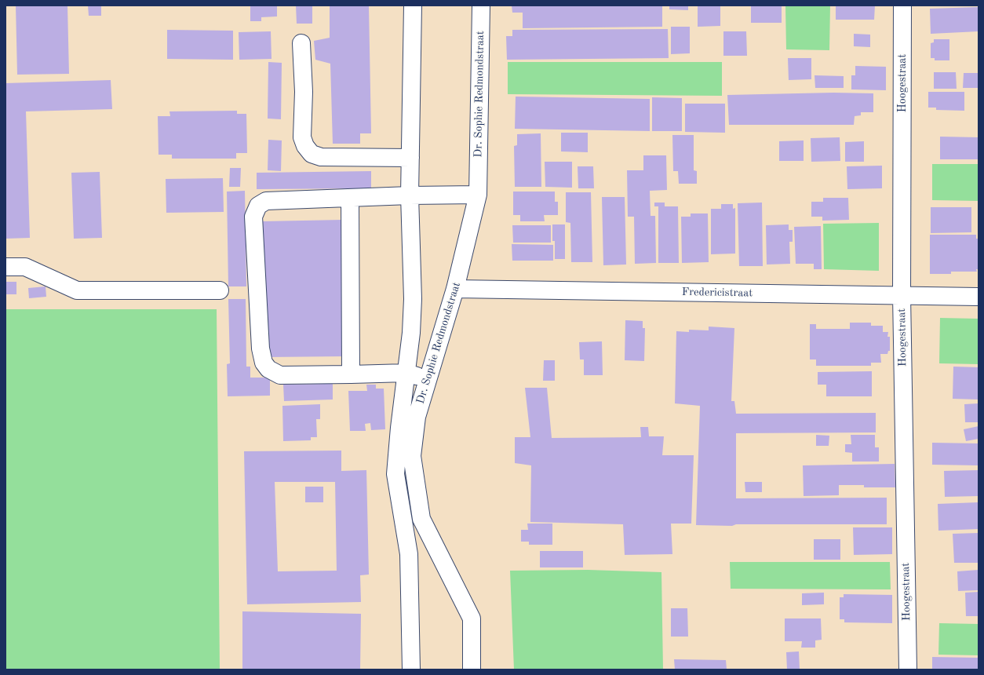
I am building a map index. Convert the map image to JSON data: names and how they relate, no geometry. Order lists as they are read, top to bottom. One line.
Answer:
{"streets":{"street":["Hoogestraat","Dr. Sophie Redmondstraat","Fredericistraat"]},"crossings":[["Hoogestraat","Fredericistraat"],["Dr. Sophie Redmondstraat","Fredericistraat"]]}
